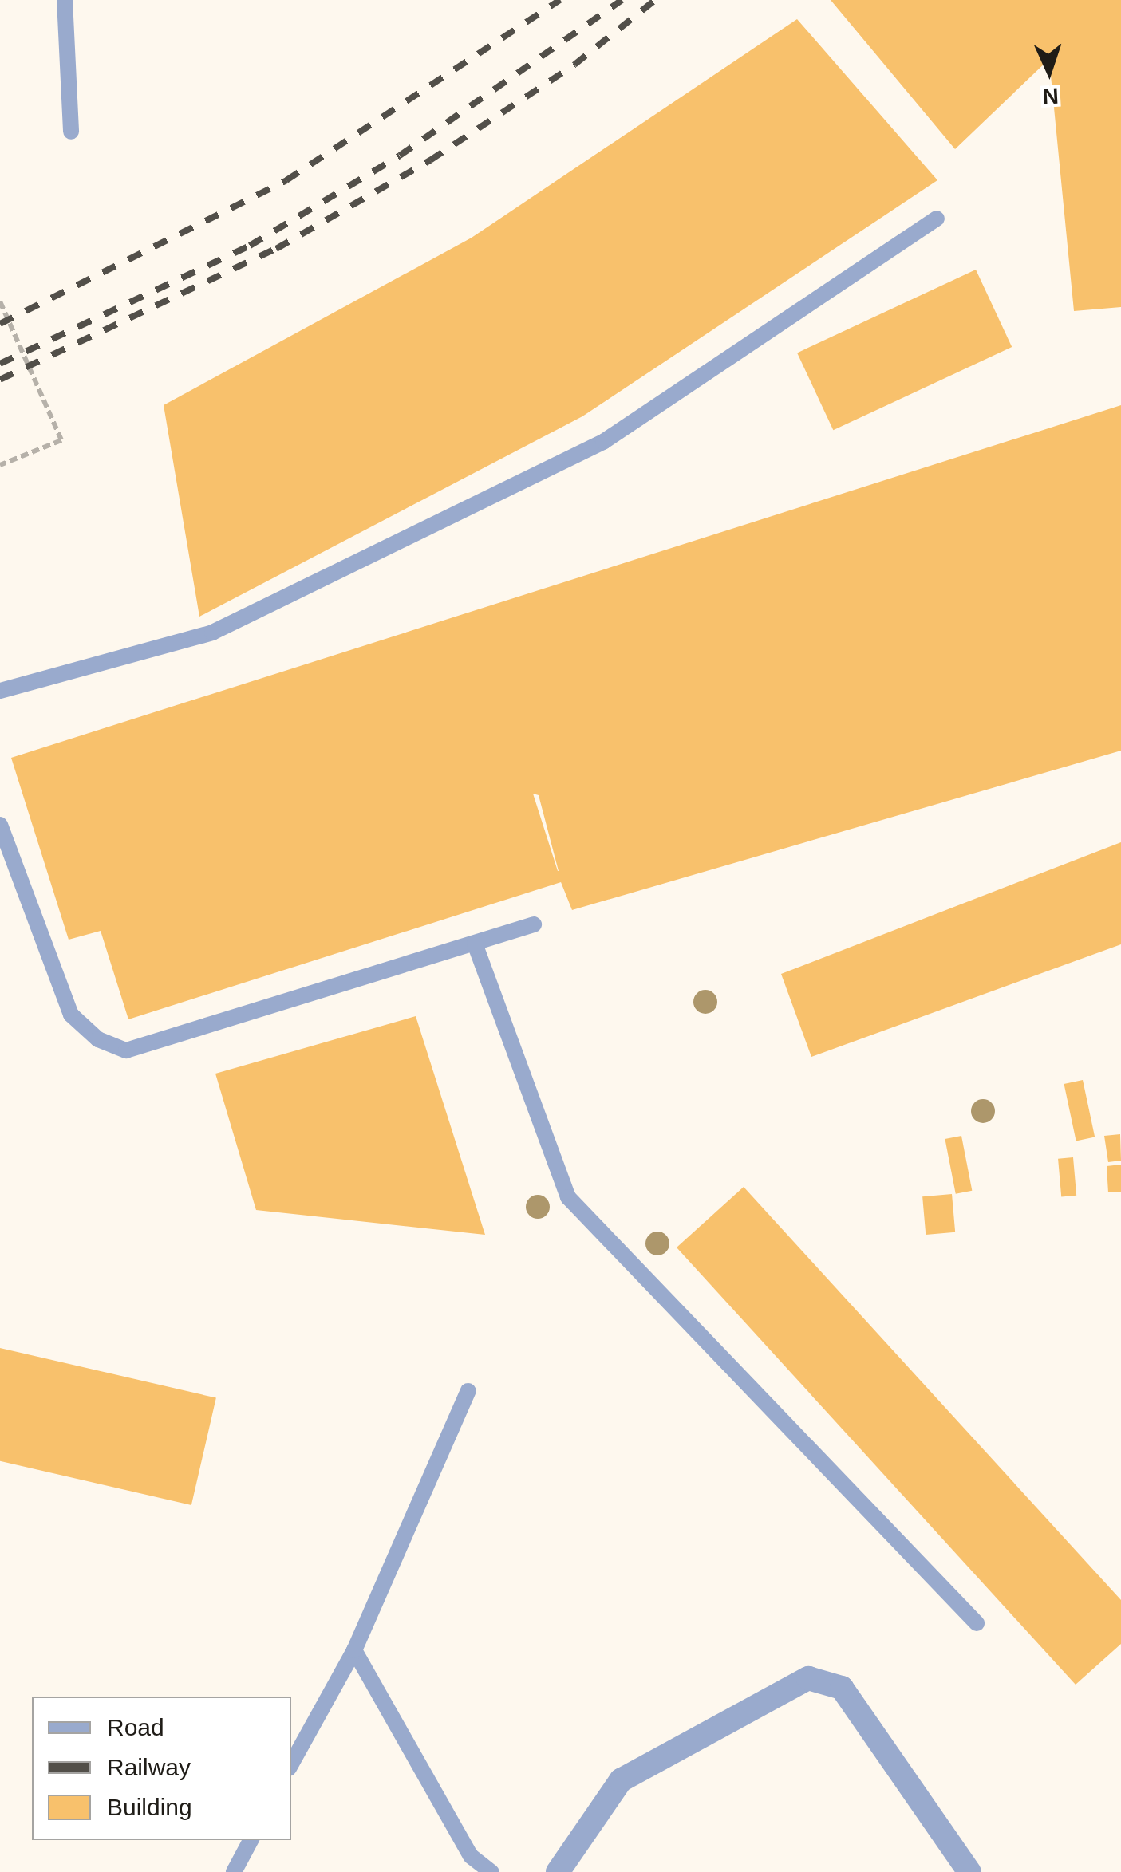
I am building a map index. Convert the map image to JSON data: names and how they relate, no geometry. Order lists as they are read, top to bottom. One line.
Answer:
{"legend":["Road","Railway","Building"],"north":"bottom"}
